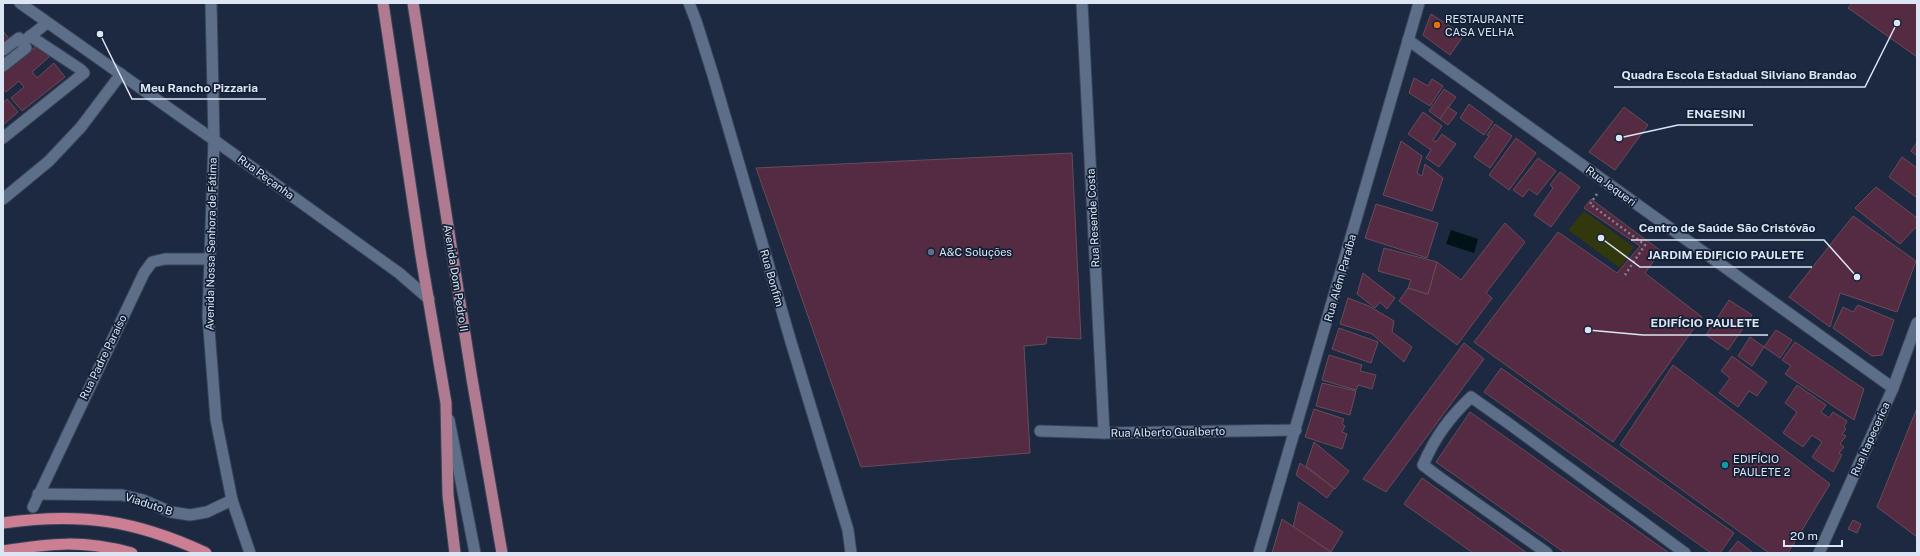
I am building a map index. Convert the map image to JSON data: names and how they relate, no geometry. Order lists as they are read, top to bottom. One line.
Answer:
{"streets":{"main road":["Avenida Dom Pedro II"],"street":["Rua Peçanha","Rua Jequeri","Rua Resende Costa","Avenida Nossa Senhora de Fátima","Rua Bonfim","Rua Além Paraíba","Rua Padre Paraíso","Rua Alberto Gualberto","Rua Itapecerica","Viaduto B"]},"crossings":[["Rua Peçanha","Avenida Nossa Senhora de Fátima"],["Rua Jequeri","Rua Além Paraíba"],["Rua Jequeri","Rua Itapecerica"],["Rua Resende Costa","Rua Alberto Gualberto"],["Avenida Nossa Senhora de Fátima","Rua Padre Paraíso"],["Avenida Nossa Senhora de Fátima","Viaduto B"],["Rua Além Paraíba","Rua Alberto Gualberto"],["Rua Padre Paraíso","Viaduto B"]],"places":["Quadra Escola Estadual Silviano Brandao","RESTAURANTE CASA VELHA","Meu Rancho Pizzaria","ENGESINI","JARDIM EDIFICIO PAULETE","A&C Soluções","Centro de Saúde São Cristóvão","EDIFÍCIO PAULETE","EDIFÍCIO PAULETE 2"],"scale_bar":"20 m"}
